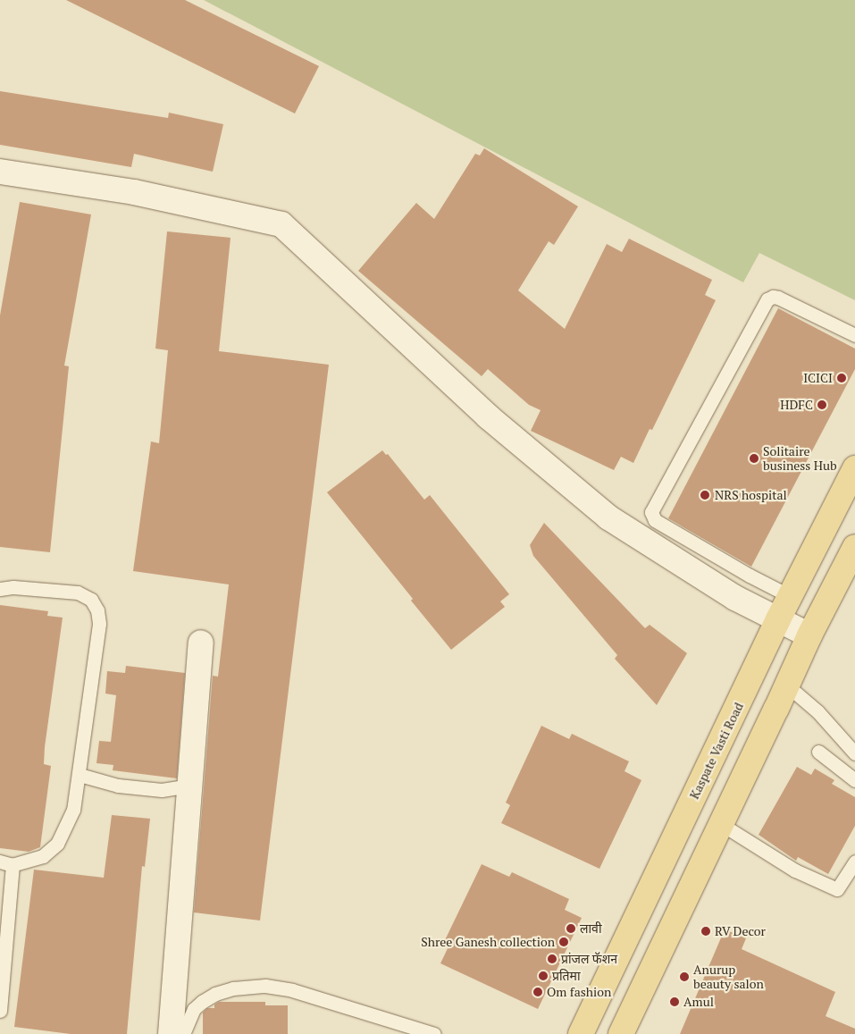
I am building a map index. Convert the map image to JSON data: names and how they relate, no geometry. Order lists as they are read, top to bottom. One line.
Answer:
{"streets":{"main road":["Kaspate Vasti Road"]},"places":["ICICI","HDFC","Solitaire business Hub","NRS hospital","लावी","RV Decor","Shree Ganesh collection","प्रांजल फॅशन","प्रतिमा","Anurup beauty salon","Om fashion","Amul"]}
